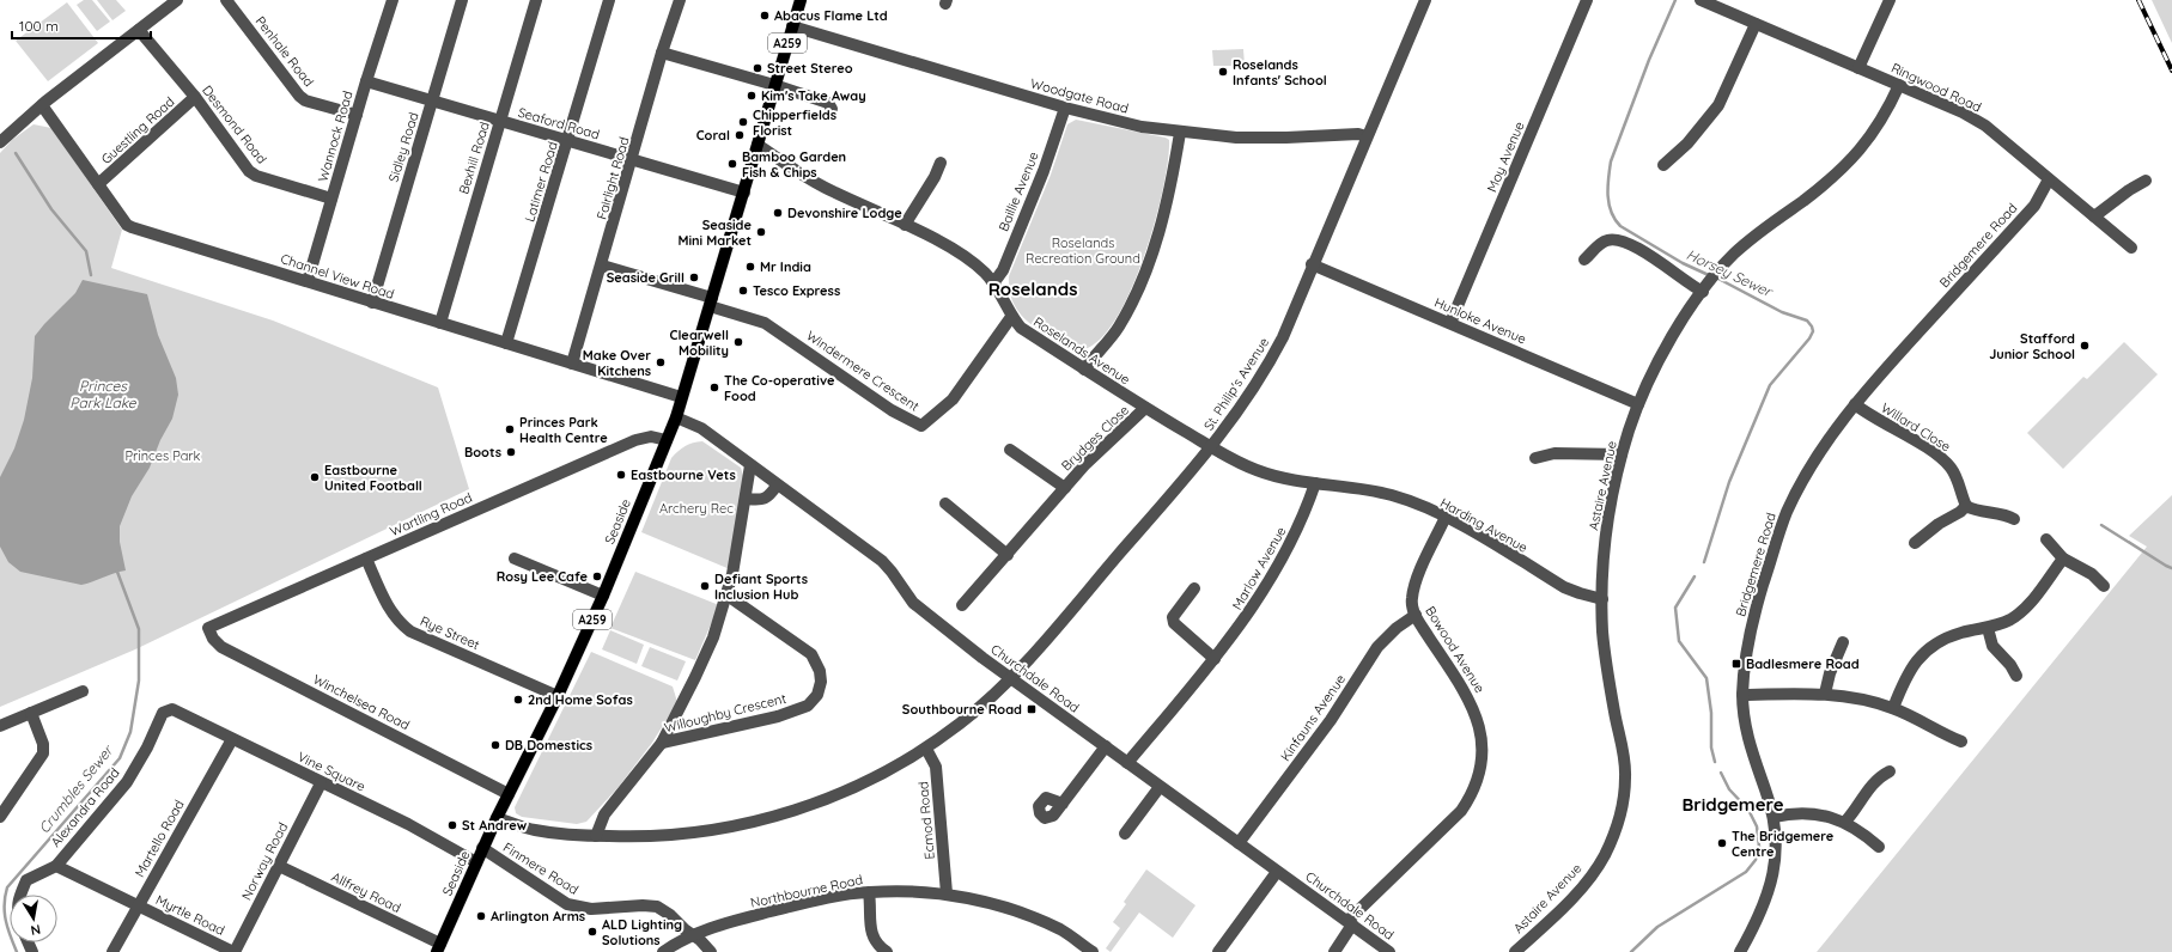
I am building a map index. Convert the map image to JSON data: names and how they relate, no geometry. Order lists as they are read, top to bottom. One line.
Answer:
{"streets":{"main road":["A259","Seaside"],"street":["Penhale Road","Ringwood Road","Woodgate Road","Seaford Road","Desmond Road","Guestling Road","Wannock Road","Sidley Road","Moy Avenue","Bexhill Road","Fairlight Road","Latimer Road","Baillie Avenue","Bridgemere Road","Channel View Road","Hunloke Avenue","Roselands Avenue","Windermere Crescent","St. Philip's Avenue","Willard Close","Brydges Close","Astaire Avenue","Wartling Road","Harding Avenue","Marlow Avenue","Rye Street","Bowood Avenue","Churchdale Road","Winchelsea Road","Willoughby Crescent","Kinfauns Avenue","Vine Square","Alexandra Road","Ecmod Road","Martello Road","Norway Road","Finmere Road","Northbourne Road","Allfrey Road","Myrtle Road"]},"crossings":[["Penhale Road","Wannock Road"],["Ringwood Road","Bridgemere Road"],["Ringwood Road","Astaire Avenue"],["Woodgate Road","Baillie Avenue"],["Woodgate Road","St. Philip's Avenue"],["Woodgate Road","Seaside"],["Seaford Road","Wannock Road"],["Seaford Road","Sidley Road"],["Seaford Road","Bexhill Road"],["Seaford Road","Fairlight Road"],["Seaford Road","Latimer Road"],["Seaford Road","Seaside"],["Desmond Road","Guestling Road"],["Desmond Road","Wannock Road"],["Guestling Road","Channel View Road"],["Wannock Road","Channel View Road"],["Sidley Road","Channel View Road"],["Moy Avenue","Hunloke Avenue"],["Bexhill Road","Channel View Road"],["Fairlight Road","Channel View Road"],["Latimer Road","Channel View Road"],["Baillie Avenue","Roselands Avenue"],["Bridgemere Road","Willard Close"],["Channel View Road","Seaside"],["Hunloke Avenue","St. Philip's Avenue"],["Hunloke Avenue","Astaire Avenue"],["Roselands Avenue","Windermere Crescent"],["Roselands Avenue","St. Philip's Avenue"],["Roselands Avenue","Brydges Close"],["Roselands Avenue","Seaside"],["Roselands Avenue","Harding Avenue"],["Windermere Crescent","Seaside"],["St. Philip's Avenue","Harding Avenue"],["St. Philip's Avenue","Churchdale Road"],["Astaire Avenue","Harding Avenue"],["Wartling Road","Seaside"],["Wartling Road","Rye Street"],["Wartling Road","Winchelsea Road"],["Seaside","Rye Street"],["Seaside","Churchdale Road"],["Seaside","Winchelsea Road"],["Seaside","Vine Square"],["Seaside","Finmere Road"],["Seaside","Allfrey Road"],["Harding Avenue","Marlow Avenue"],["Harding Avenue","Bowood Avenue"],["Marlow Avenue","Churchdale Road"],["Bowood Avenue","Churchdale Road"],["Bowood Avenue","Kinfauns Avenue"],["Churchdale Road","Willoughby Crescent"],["Churchdale Road","Kinfauns Avenue"],["Vine Square","Alexandra Road"],["Vine Square","Martello Road"],["Vine Square","Norway Road"],["Alexandra Road","Myrtle Road"],["Ecmod Road","Northbourne Road"],["Martello Road","Myrtle Road"],["Norway Road","Allfrey Road"],["Norway Road","Myrtle Road"],["Finmere Road","Northbourne Road"]],"districts":["Roselands","Bridgemere"],"water":["Horsey Sewer","Princes Park Lake","Crumbles Sewer"],"parks":["Roselands Recreation Ground","Princes Park","Archery Rec"],"places":{"other":["Abacus Flame Ltd","Street Stereo","Roselands Infants' School","Kim's Take Away","Chipperfields Florist","Coral","Bamboo Garden Fish & Chips","Devonshire Lodge","Seaside Mini Market","Mr India","Seaside Grill","Tesco Express","Clearwell Mobility","Stafford Junior School","Make Over Kitchens","The Co-operative Food","Princes Park Health Centre","Boots","Eastbourne Vets","Eastbourne United Football","Rosy Lee Cafe","Defiant Sports Inclusion Hub","2nd Home Sofas","DB Domestics","St Andrew","The Bridgemere Centre","Arlington Arms","ALD Lighting Solutions"],"transit":["Badlesmere Road","Southbourne Road"]},"scale_bar":"100 m","north":"bottom"}
